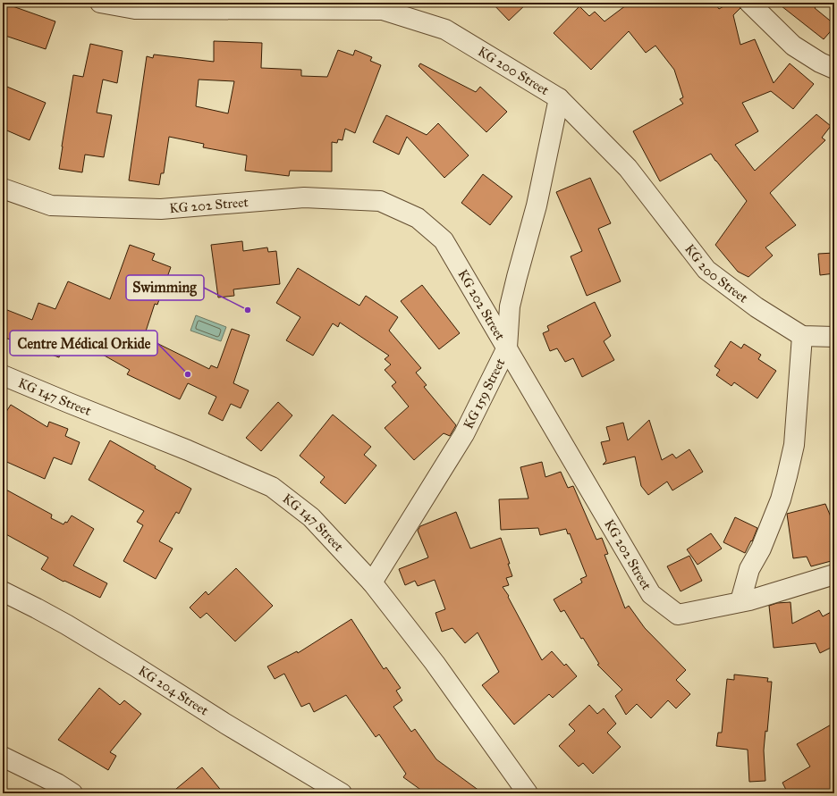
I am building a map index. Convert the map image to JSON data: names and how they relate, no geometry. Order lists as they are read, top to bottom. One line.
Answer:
{"streets":{"street":["KG 200 Street","KG 202 Street","KG 159 Street","KG 147 Street","KG 204 Street"]},"crossings":[["KG 200 Street","KG 159 Street"],["KG 202 Street","KG 159 Street"],["KG 159 Street","KG 147 Street"]],"places":["Swimming","Centre Médical Orkide"]}
